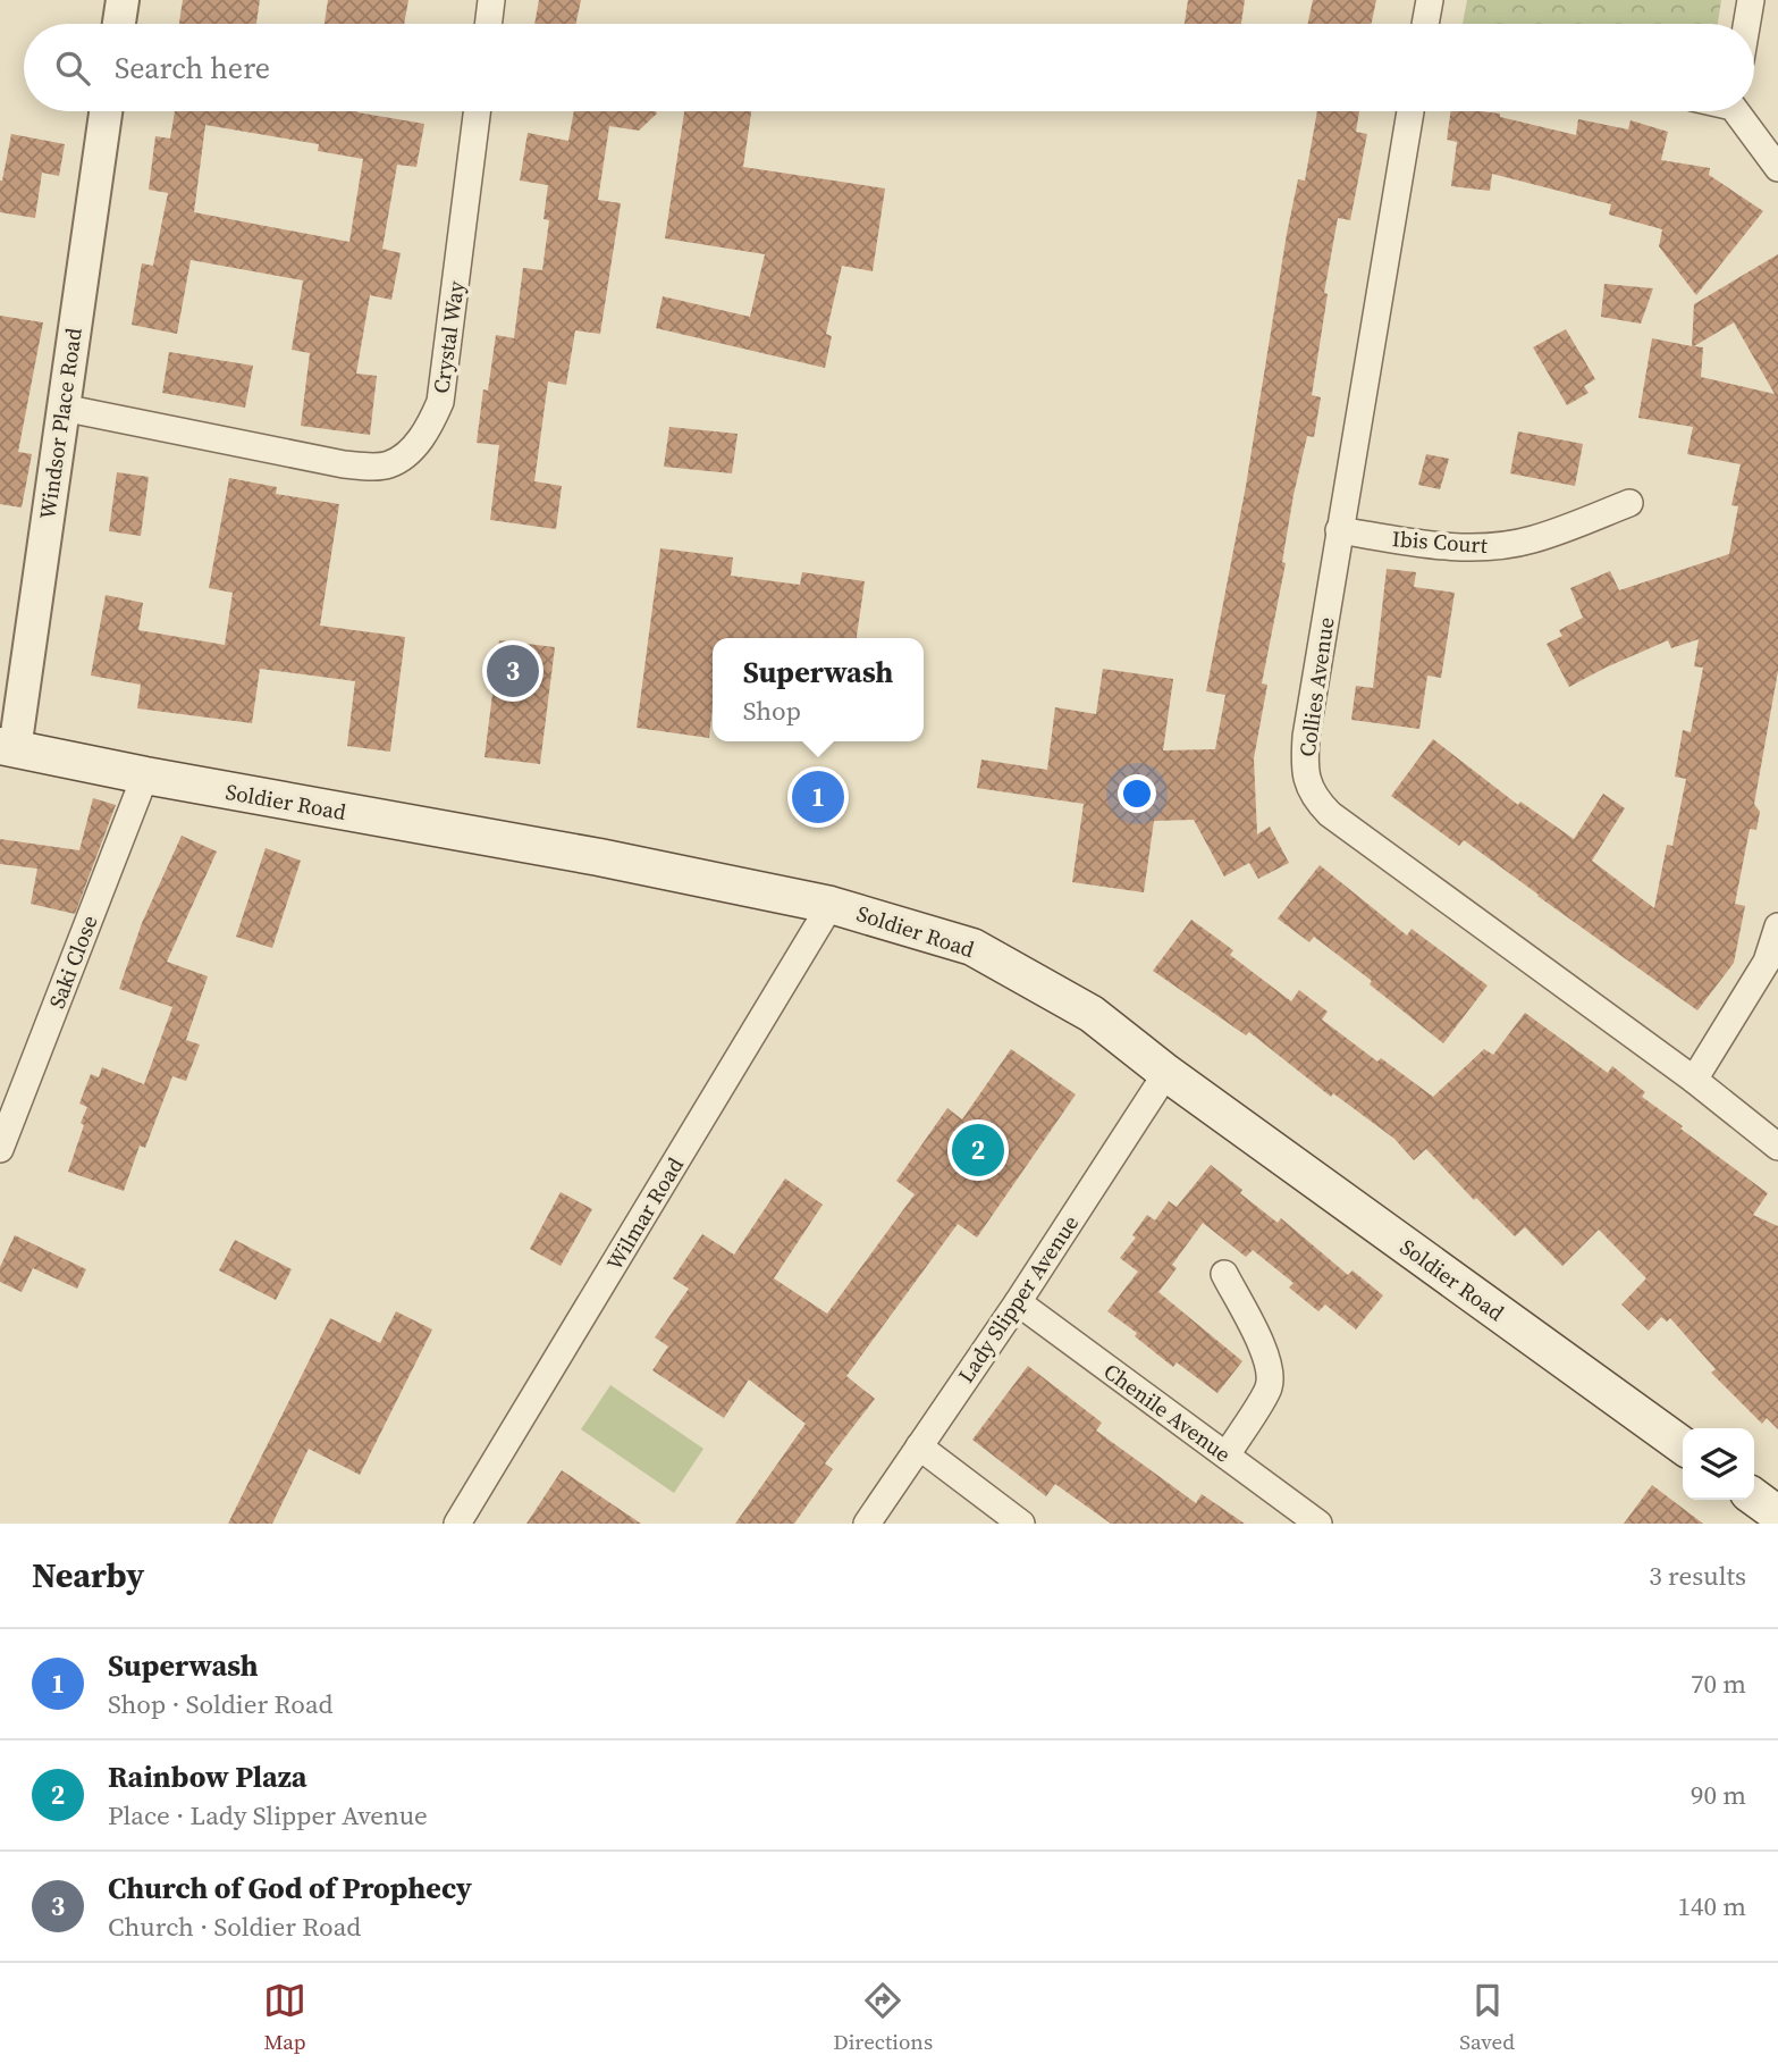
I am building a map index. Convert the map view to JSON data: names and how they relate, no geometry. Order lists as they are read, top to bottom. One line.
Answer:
{"streets":{"main road":["Soldier Road"],"street":["Crystal Way","Windsor Place Road","Ibis Court","Collies Avenue","Saki Close","Wilmar Road","Lady Slipper Avenue","Chenile Avenue"]},"crossings":[["Crystal Way","Windsor Place Road"],["Windsor Place Road","Soldier Road"],["Ibis Court","Collies Avenue"],["Soldier Road","Saki Close"],["Soldier Road","Wilmar Road"],["Soldier Road","Lady Slipper Avenue"],["Lady Slipper Avenue","Chenile Avenue"]],"page":{"search":"Search here","popup":["Superwash","Shop"],"pins":["3","1","2"],"heading":["Nearby","3 results"],"list":[{"mark":"1","name":"Superwash","note":"Shop · Soldier Road","value":"70 m"},{"mark":"2","name":"Rainbow Plaza","note":"Place · Lady Slipper Avenue","value":"90 m"},{"mark":"3","name":"Church of God of Prophecy","note":"Church · Soldier Road","value":"140 m"}],"nav":["Map","Directions","Saved"]}}
